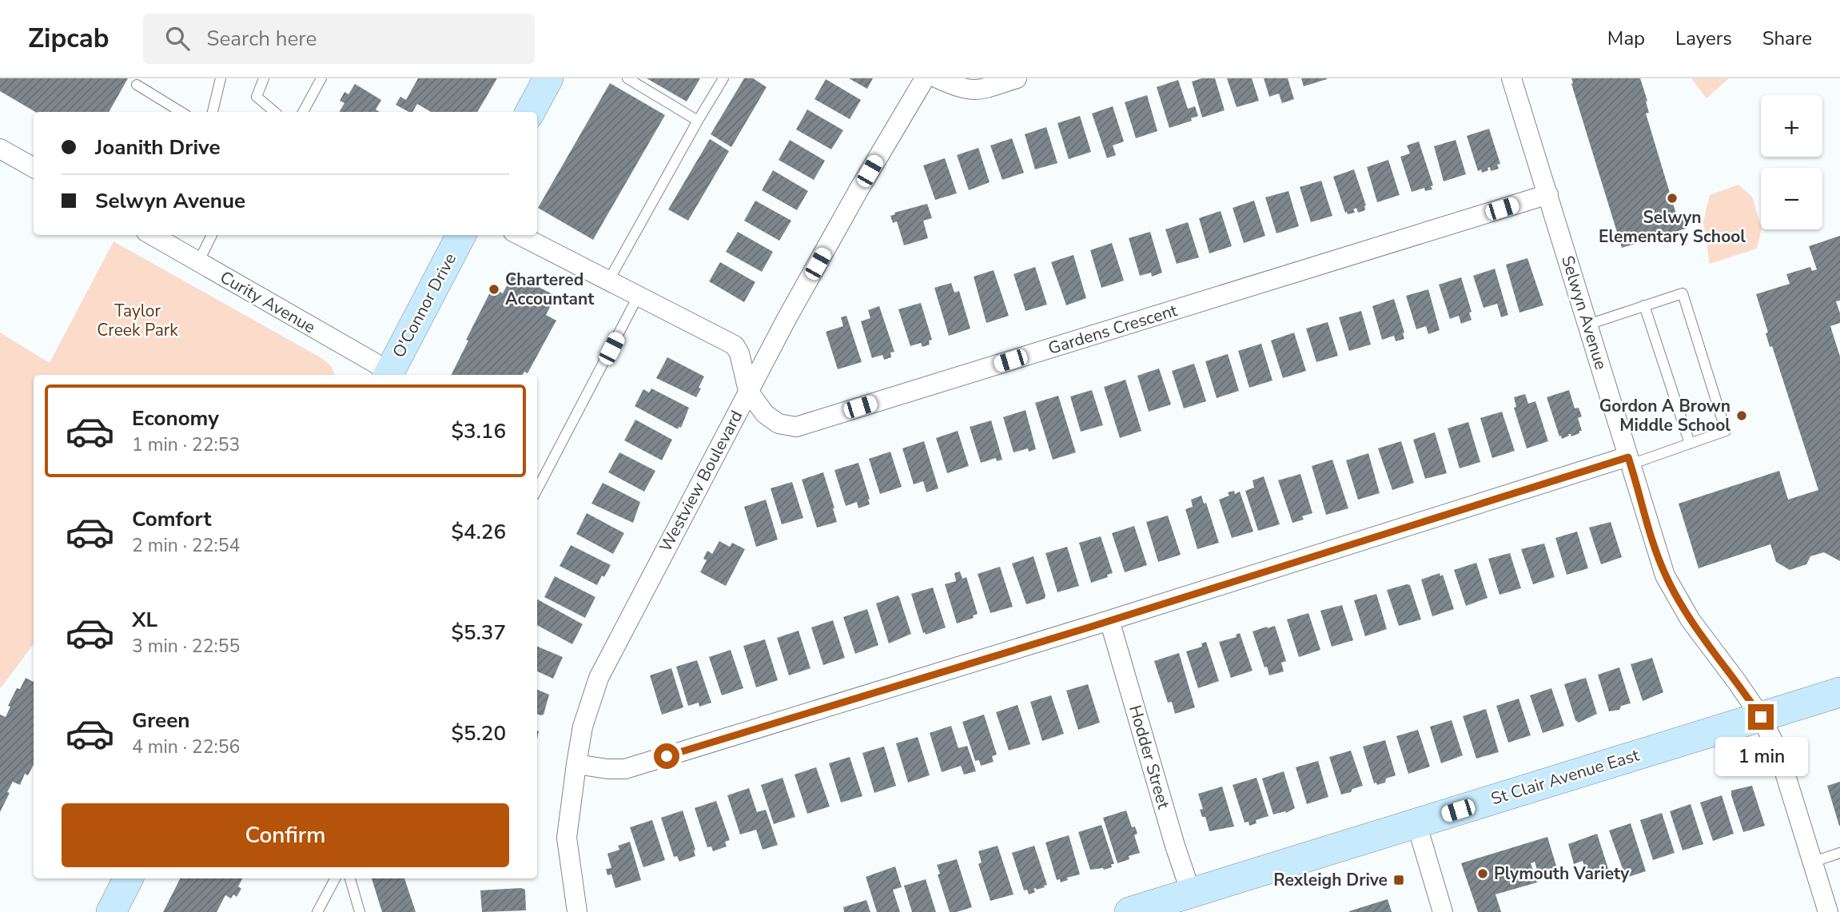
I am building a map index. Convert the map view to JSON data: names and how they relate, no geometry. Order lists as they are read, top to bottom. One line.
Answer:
{"streets":{"main road":["O'Connor Drive","St Clair Avenue East"],"street":["Curity Avenue","Selwyn Avenue","Gardens Crescent","Westview Boulevard","Hodder Street"]},"crossings":[["Selwyn Avenue","Gardens Crescent"],["Selwyn Avenue","St Clair Avenue East"],["Gardens Crescent","Westview Boulevard"],["Hodder Street","St Clair Avenue East"]],"parks":["Taylor Creek Park"],"places":{"other":["Selwyn Elementary School","Chartered Accountant","Gordon A Brown Middle School","Plymouth Variety"],"transit":["Rexleigh Drive"]},"page":{"header":"Zipcab","search":"Search here","nav":["Map","Layers","Share"],"map_buttons":["+","−"],"banner":["Joanith Drive","Selwyn Avenue"],"list":[{"name":"Economy","note":"1 min · 22:53","value":"$3.16"},{"name":"Comfort","note":"2 min · 22:54","value":"$4.26"},{"name":"XL","note":"3 min · 22:55","value":"$5.37"},{"name":"Green","note":"4 min · 22:56","value":"$5.20"}],"bubble":"1 min","buttons":"Confirm"}}
